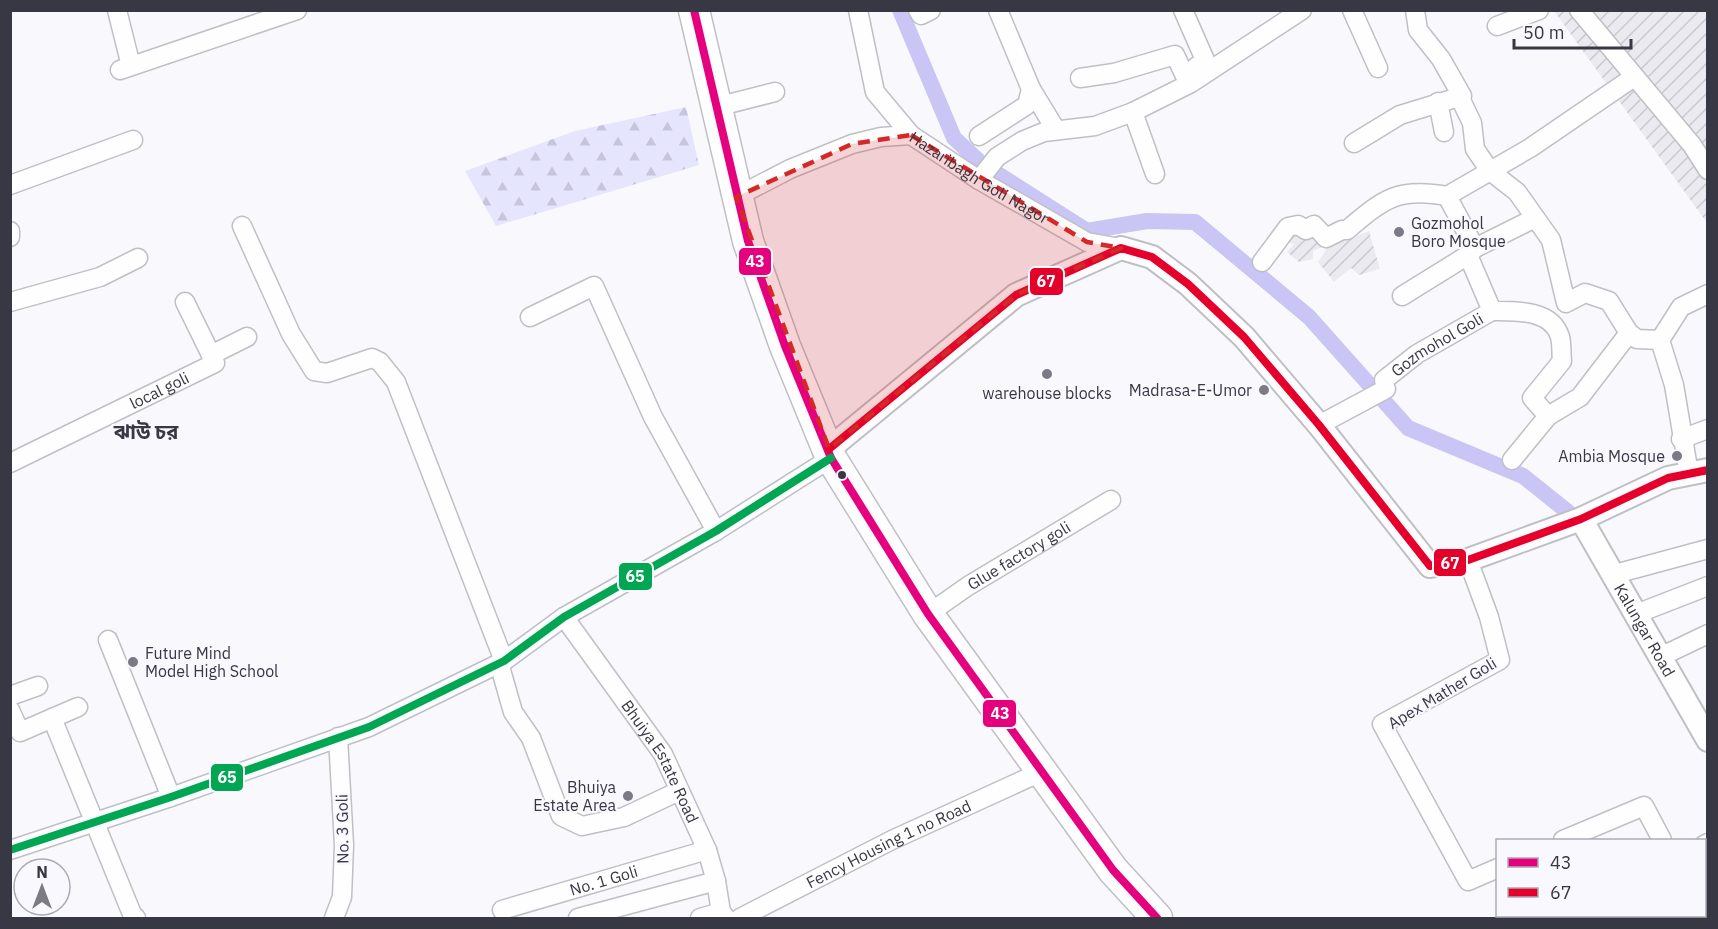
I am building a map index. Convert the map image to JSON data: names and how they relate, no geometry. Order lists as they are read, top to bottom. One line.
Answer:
{"streets":{"street":["Hazaribagh Goli Nagor","Gozmohol Goli","local goli","Glue factory goli","Kalungar Road","Apex Mather Goli","Bhuiya Estate Road","No. 3 Goli","Fency Housing 1 no Road","No. 1 Goli"]},"crossings":[["Bhuiya Estate Road","No. 1 Goli"]],"districts":["ঝাউ চর"],"places":["Gozmohol Boro Mosque","warehouse blocks","Madrasa-E-Umor","Ambia Mosque","Future Mind Model High School","Bhuiya Estate Area"],"lines":["transit line 43","transit line 67","transit line 65"],"legend":["43","67"],"scale_bar":"50 m","north":"top"}
